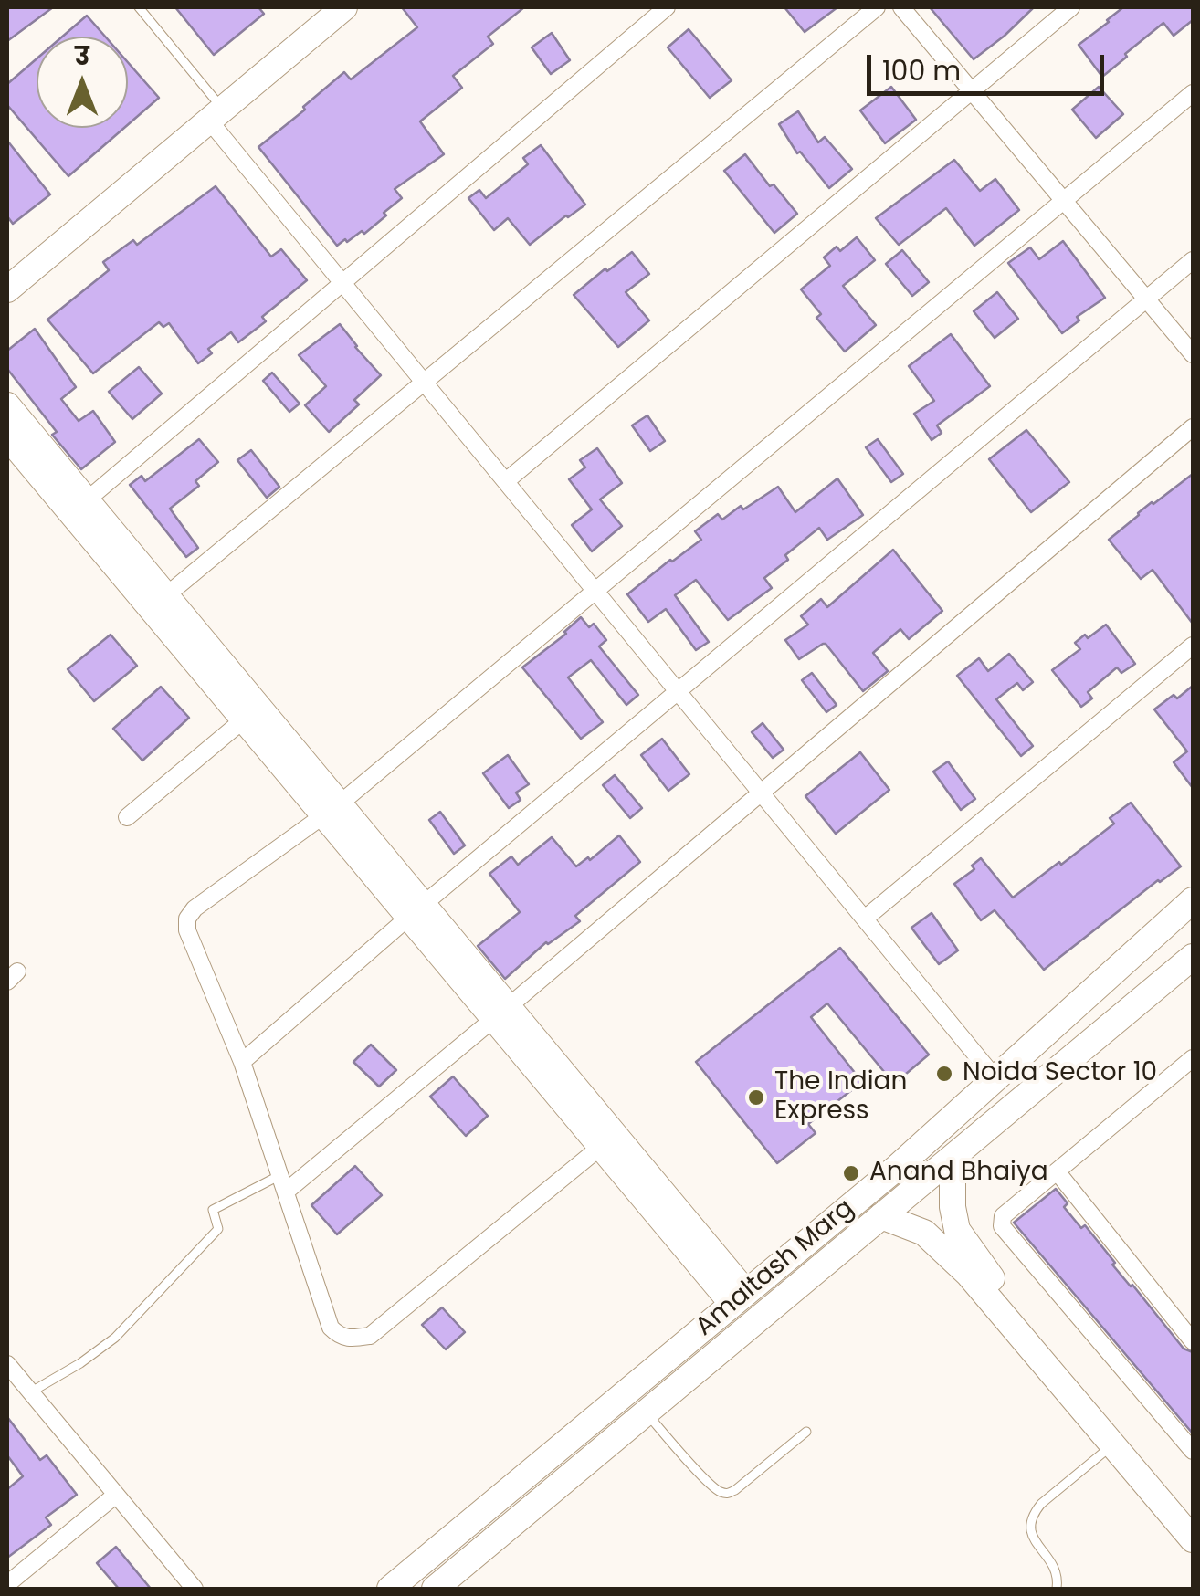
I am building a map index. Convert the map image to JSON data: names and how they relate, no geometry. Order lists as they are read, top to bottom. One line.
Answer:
{"streets":{"street":["Amaltash Marg"]},"places":["Noida Sector 10","The Indian Express","Anand Bhaiya"],"scale_bar":"100 m","north":"top"}
